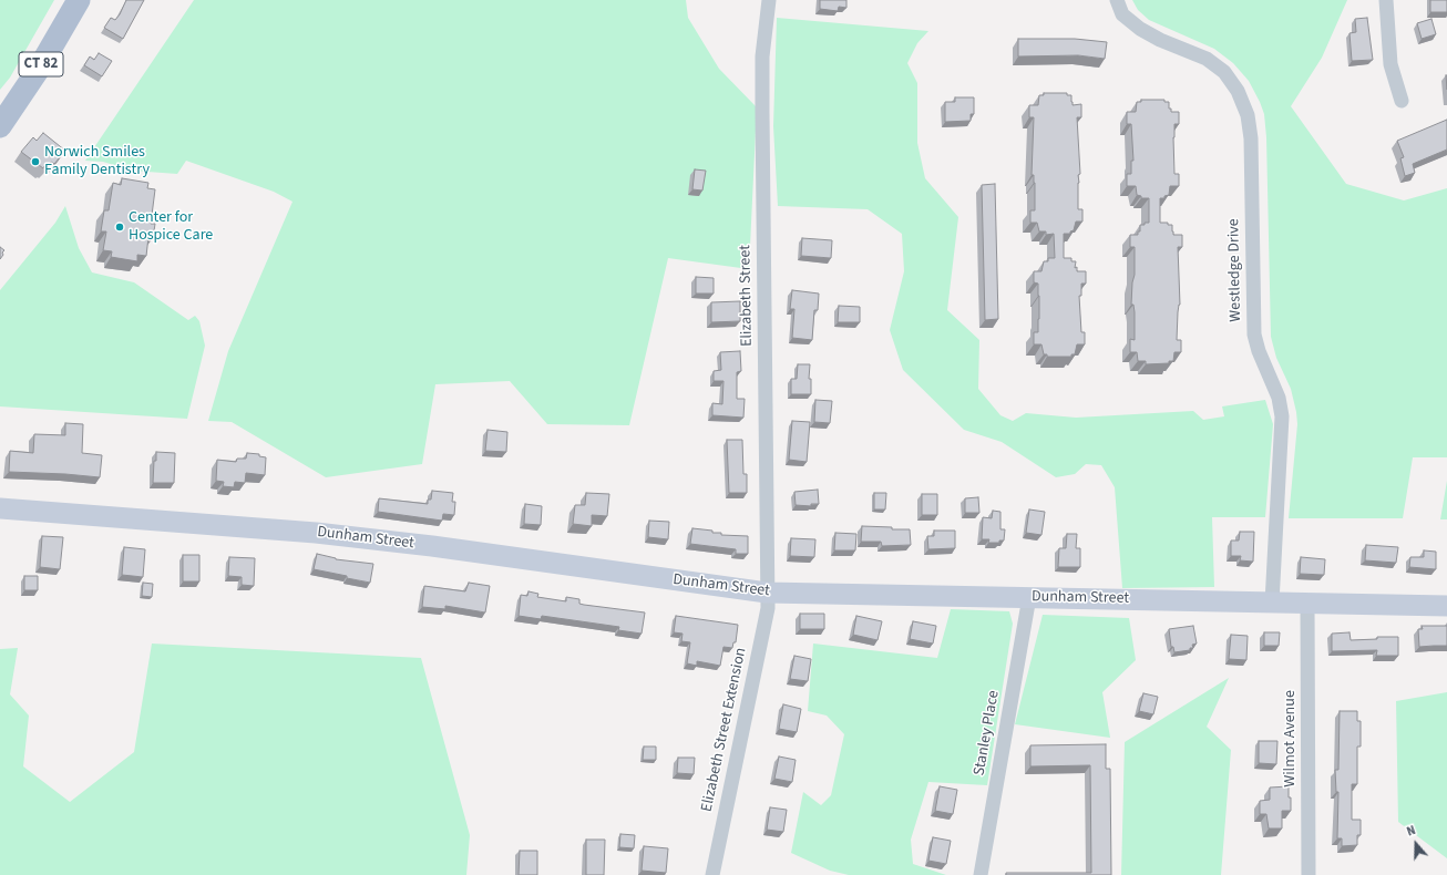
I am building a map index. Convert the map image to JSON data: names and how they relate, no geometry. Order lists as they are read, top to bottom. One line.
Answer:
{"streets":{"main road":["CT 82"],"street":["Westledge Drive","Elizabeth Street","Dunham Street","Elizabeth Street Extension","Stanley Place","Wilmot Avenue"]},"crossings":[["Westledge Drive","Dunham Street"],["Elizabeth Street","Dunham Street"],["Elizabeth Street","Elizabeth Street Extension"],["Dunham Street","Elizabeth Street Extension"],["Dunham Street","Stanley Place"],["Dunham Street","Wilmot Avenue"]],"places":["Norwich Smiles Family Dentistry","Center for Hospice Care"],"north":"top"}
